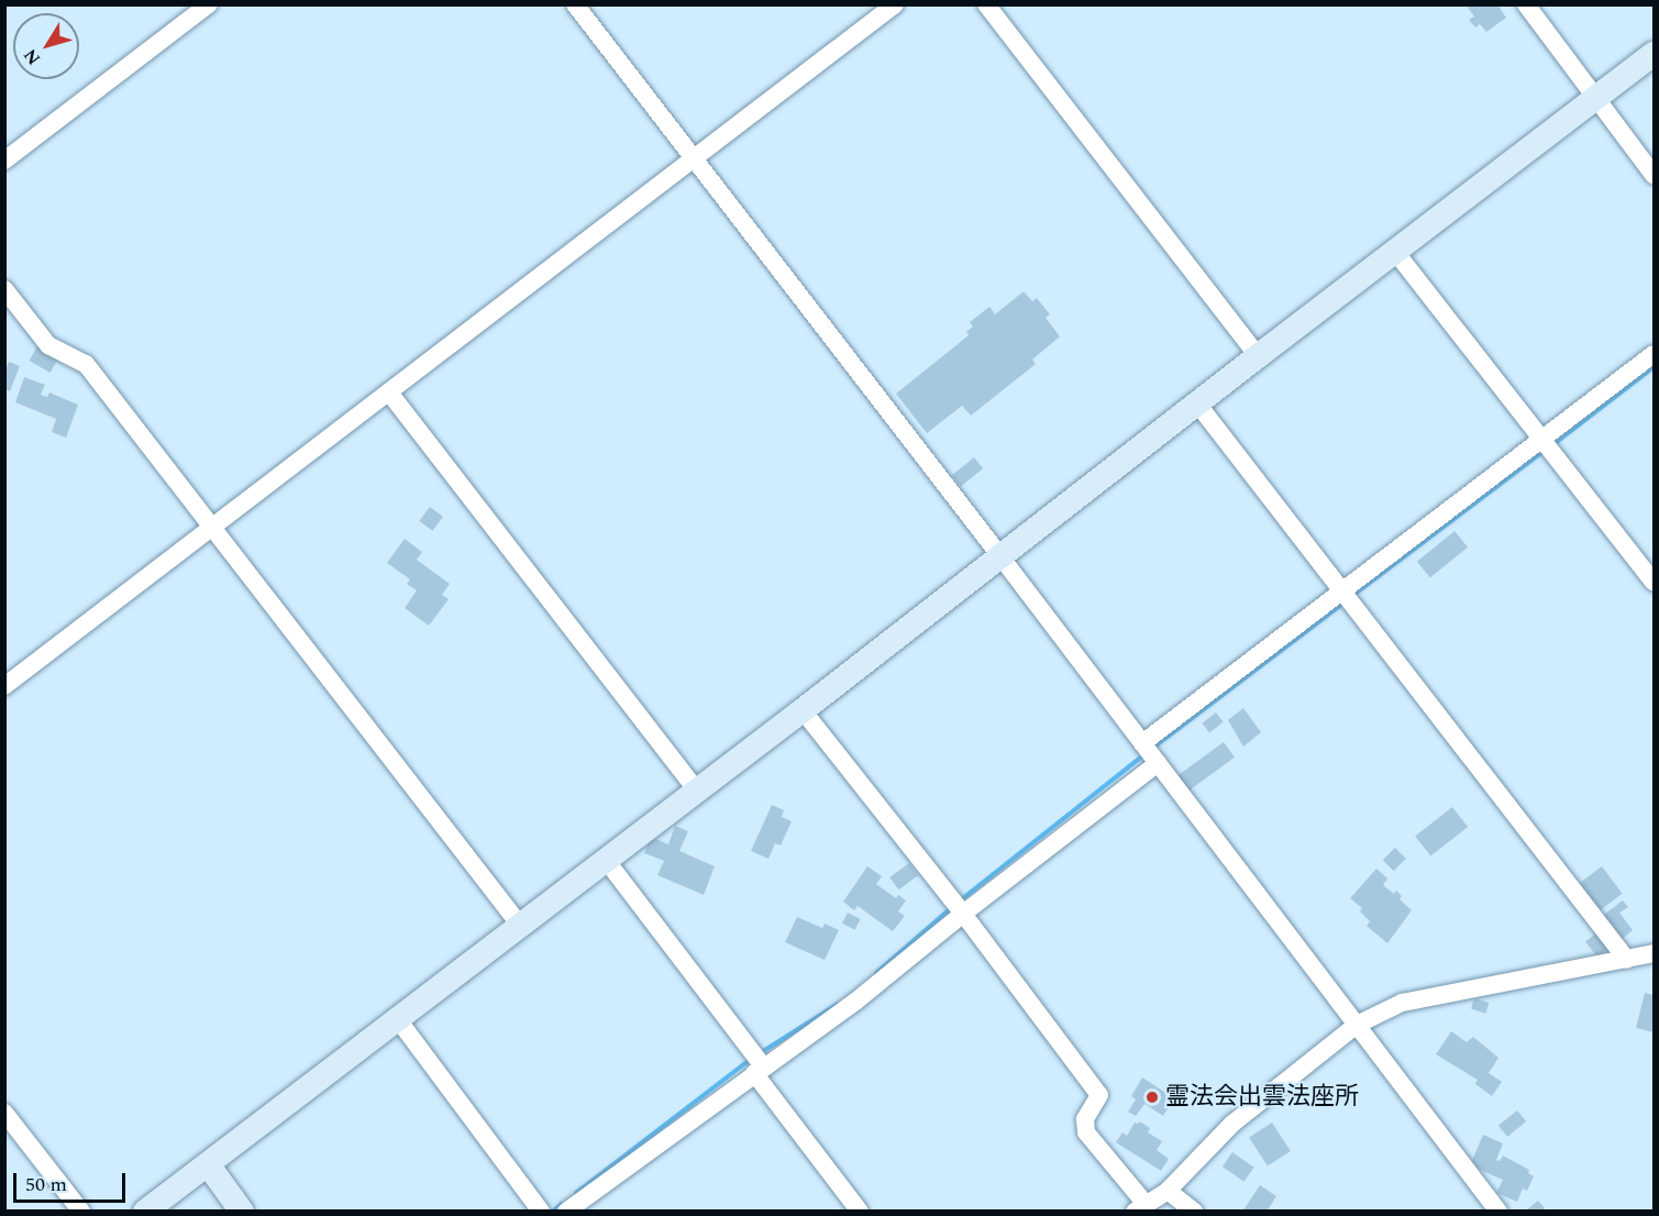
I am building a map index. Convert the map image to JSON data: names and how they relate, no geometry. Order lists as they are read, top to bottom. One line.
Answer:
{"places":["霊法会出雲法座所"],"scale_bar":"50 m","north":"bottom left"}
